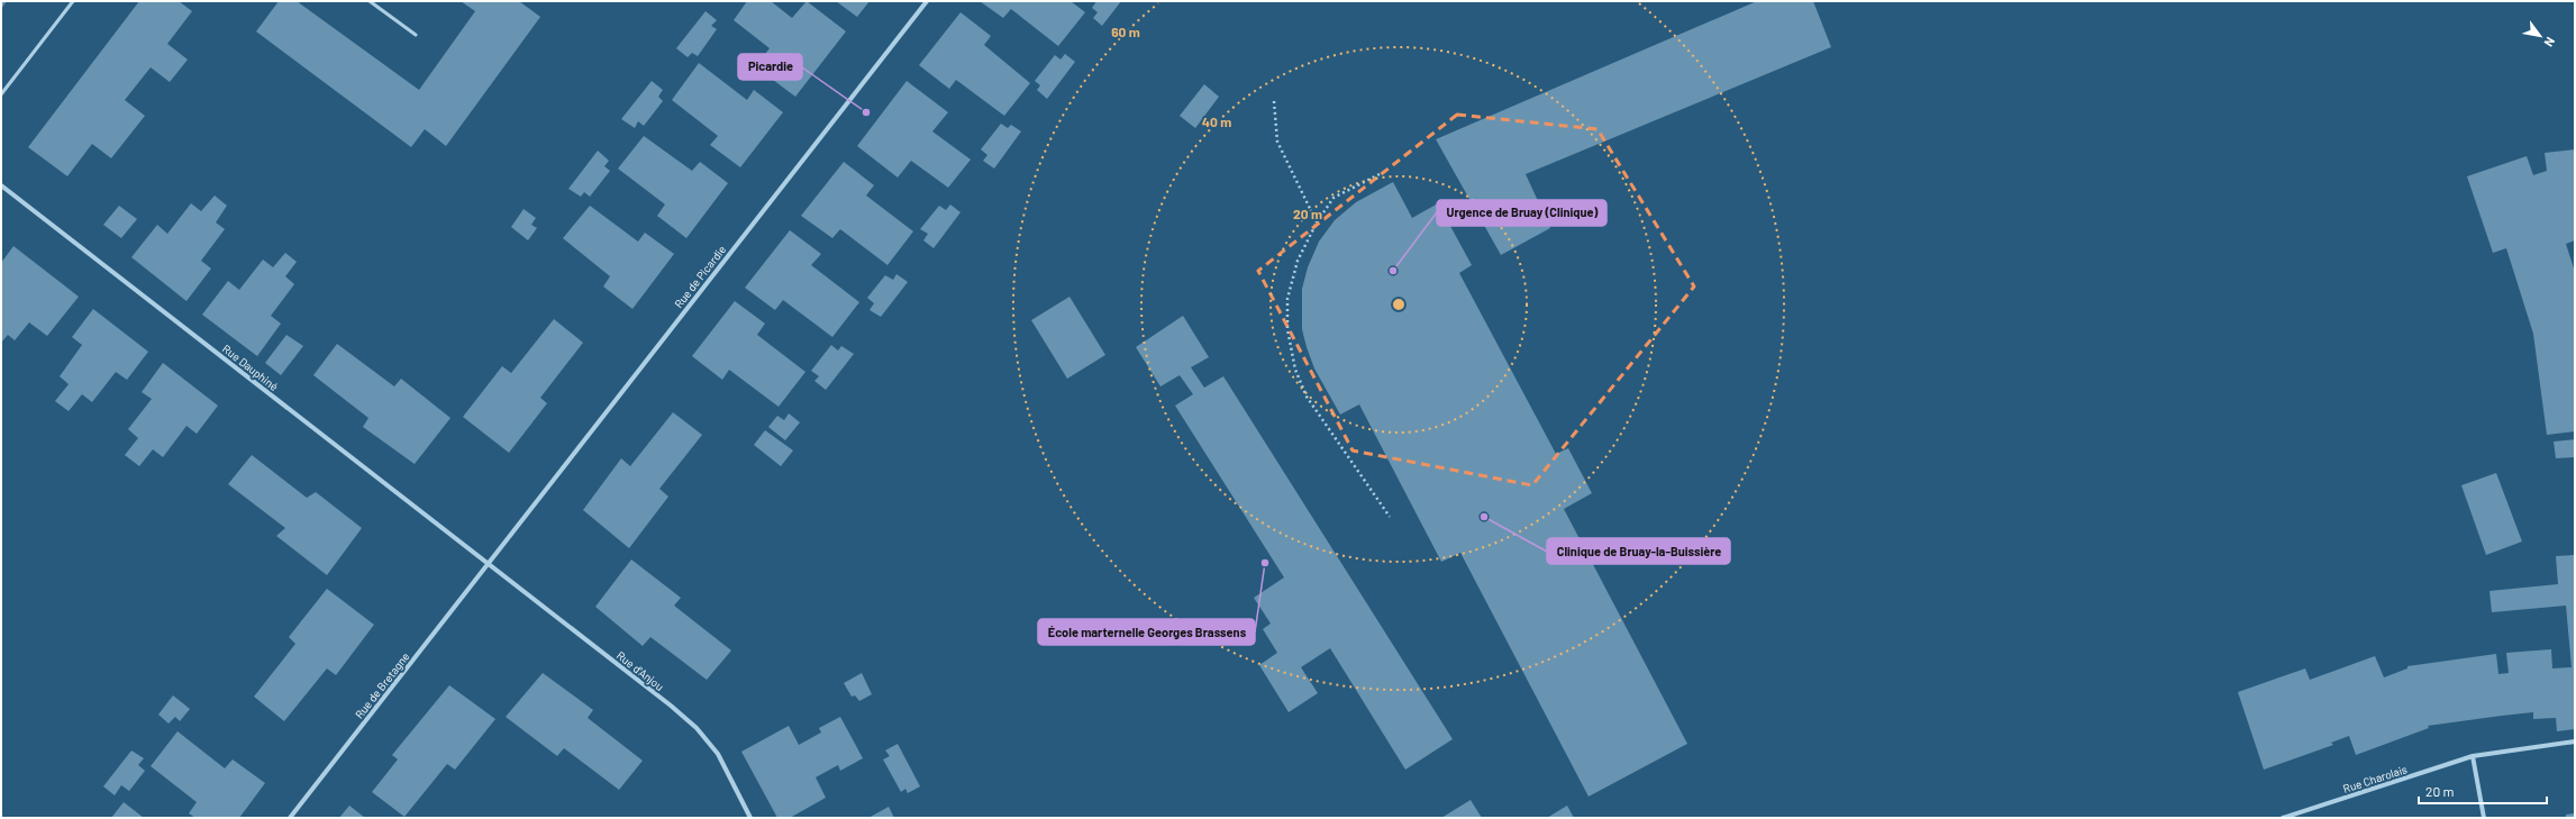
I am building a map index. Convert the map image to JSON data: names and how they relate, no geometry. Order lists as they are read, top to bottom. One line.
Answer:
{"streets":{"street":["Rue de Picardie","Rue Dauphiné","Rue d'Anjou","Rue de Bretagne","Rue Charolais"]},"crossings":[["Rue de Picardie","Rue Dauphiné"],["Rue de Picardie","Rue d'Anjou"],["Rue de Picardie","Rue de Bretagne"],["Rue Dauphiné","Rue d'Anjou"],["Rue Dauphiné","Rue de Bretagne"],["Rue d'Anjou","Rue de Bretagne"]],"places":["Picardie","Urgence de Bruay (Clinique)","Clinique de Bruay-la-Buissière","École marternelle Georges Brassens"],"scale_bar":"20 m","north":"bottom right","rings":["60 m","40 m","20 m"]}
